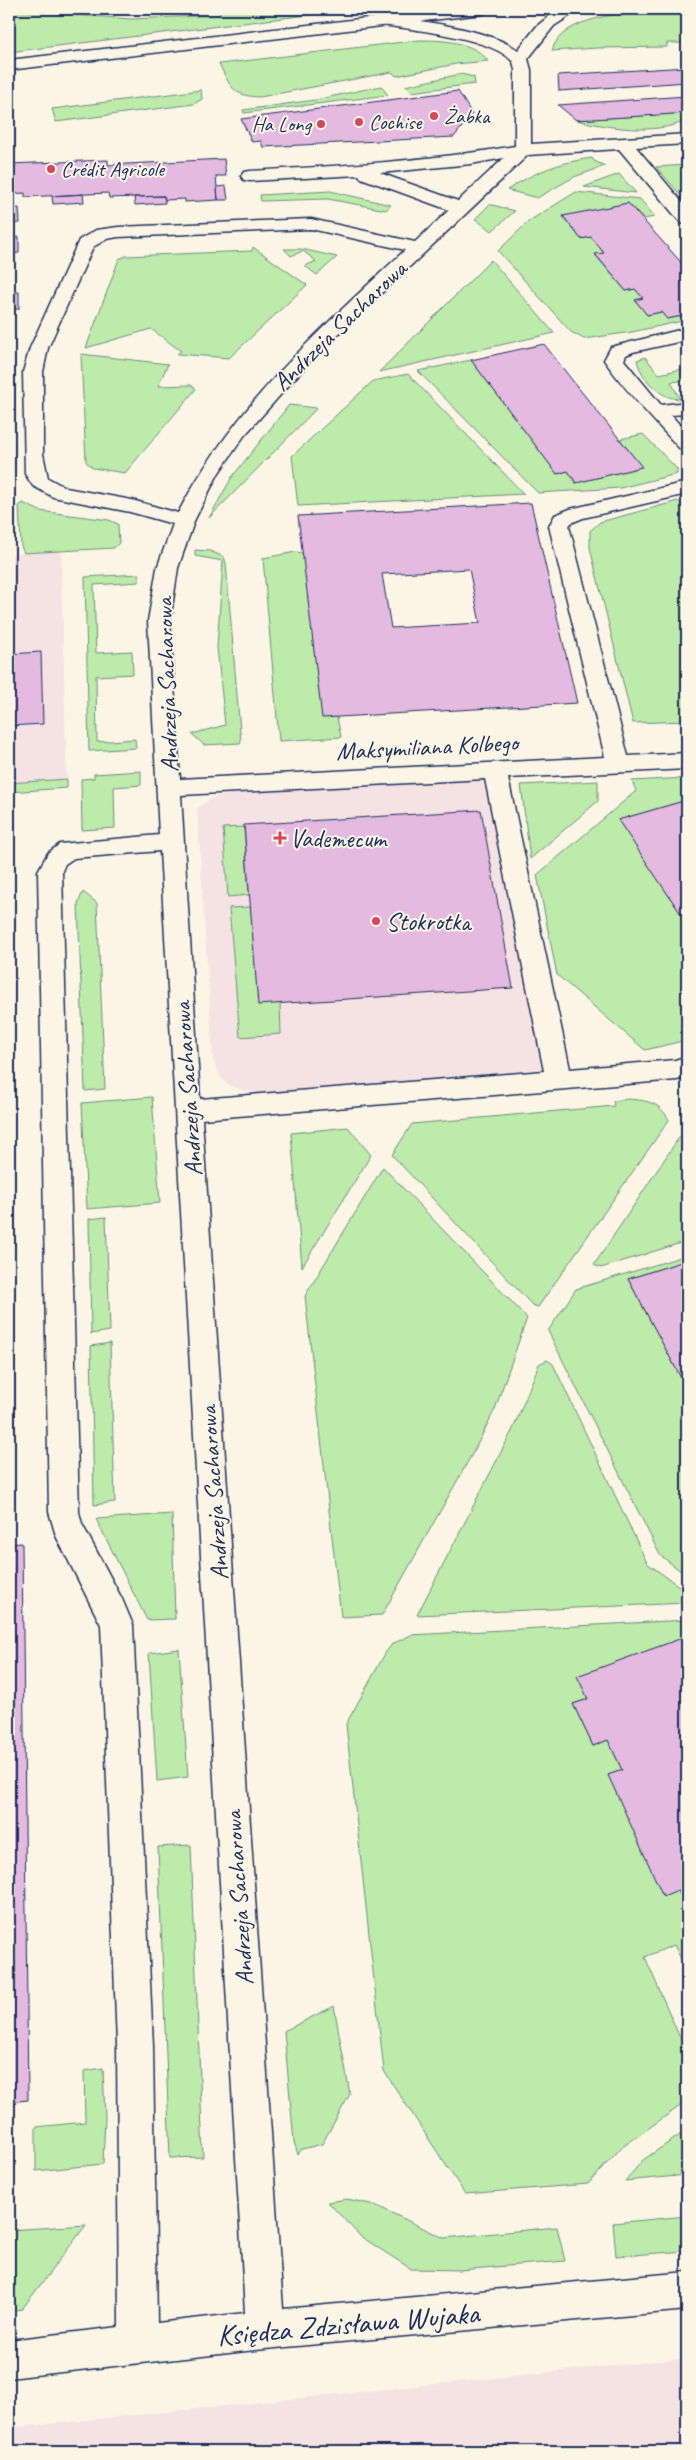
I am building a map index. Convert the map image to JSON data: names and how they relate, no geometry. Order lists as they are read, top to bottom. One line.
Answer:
{"streets":{"street":["Andrzeja Sacharowa","Maksymiliana Kolbego","Księdza Zdzisława Wujaka"]},"crossings":[["Andrzeja Sacharowa","Maksymiliana Kolbego"],["Andrzeja Sacharowa","Księdza Zdzisława Wujaka"]],"places":{"other":["Żabka","Cochise","Ha Long","Crédit Agricole","Stokrotka"],"health":["Vademecum"]}}
